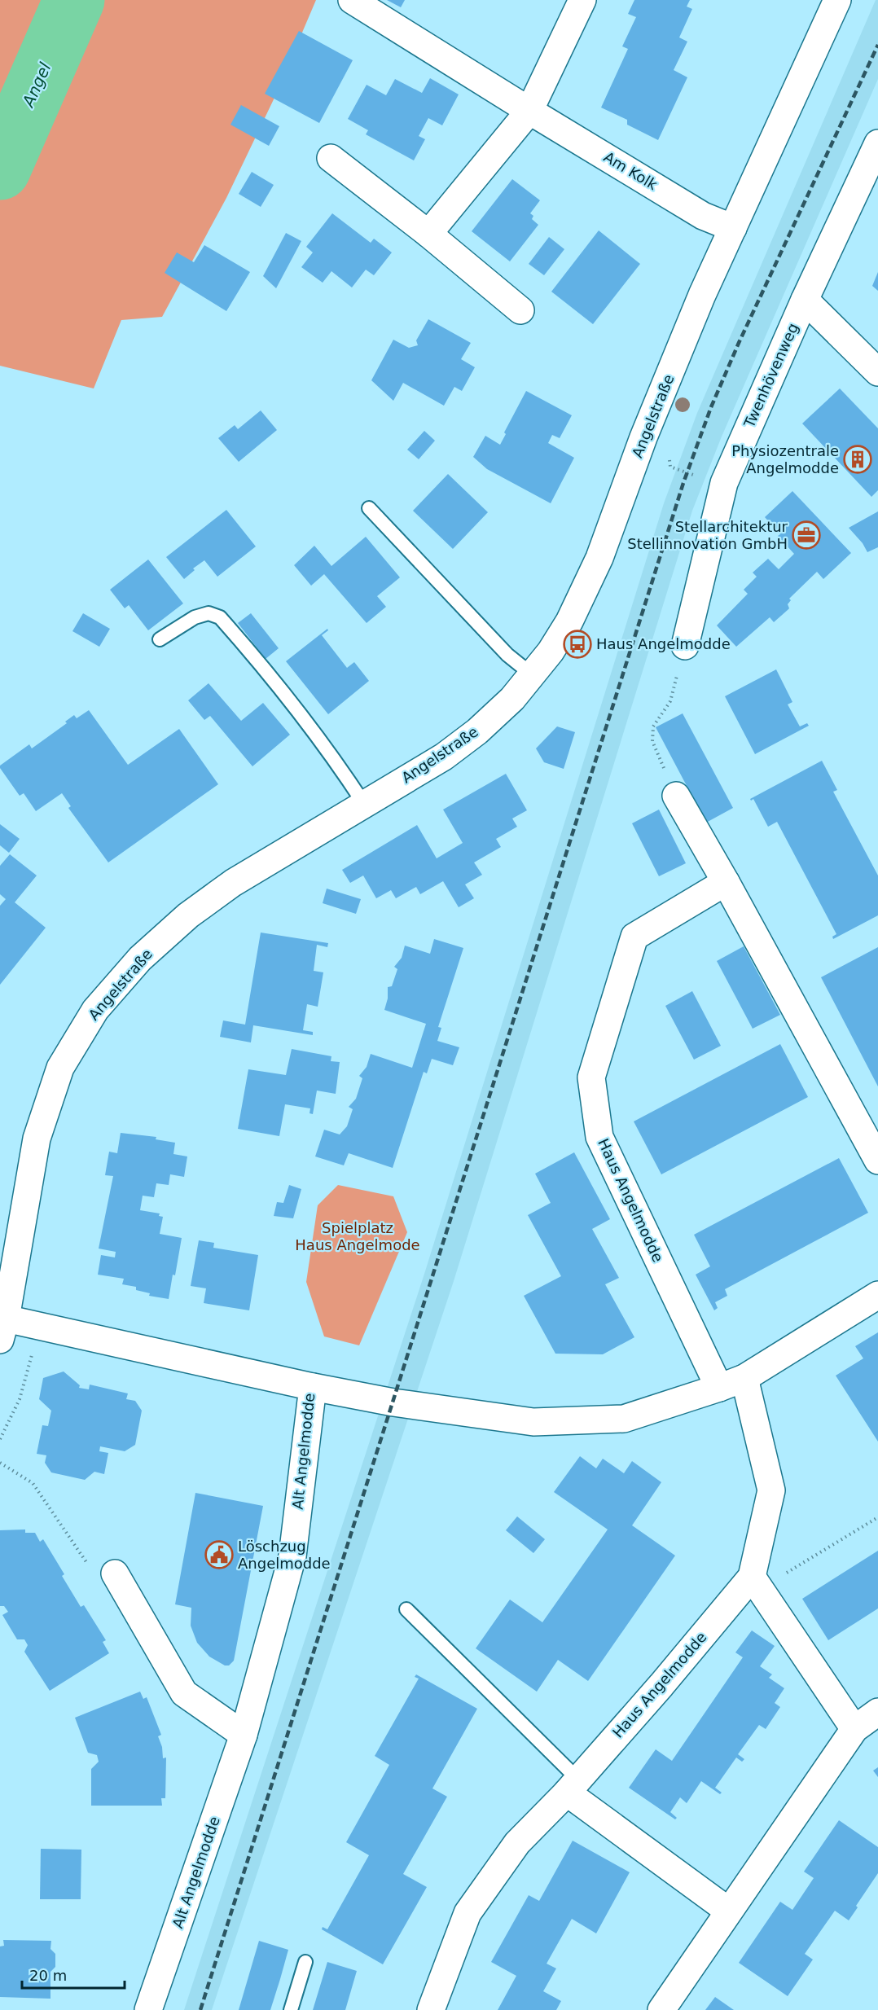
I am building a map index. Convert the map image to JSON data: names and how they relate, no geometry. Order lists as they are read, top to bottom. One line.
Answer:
{"streets":{"street":["Am Kolk","Twenhövenweg","Angelstraße","Haus Angelmodde","Alt Angelmodde"]},"crossings":[["Am Kolk","Angelstraße"],["Angelstraße","Alt Angelmodde"]],"water":["Angel"],"parks":["Spielplatz Haus Angelmode"],"places":{"building":["Physiozentrale Angelmodde"],"office":["Stellarchitektur Stellinnovation GmbH"],"bus stop":["Haus Angelmodde"],"public building":["Löschzug Angelmodde"]},"scale_bar":"20 m"}
